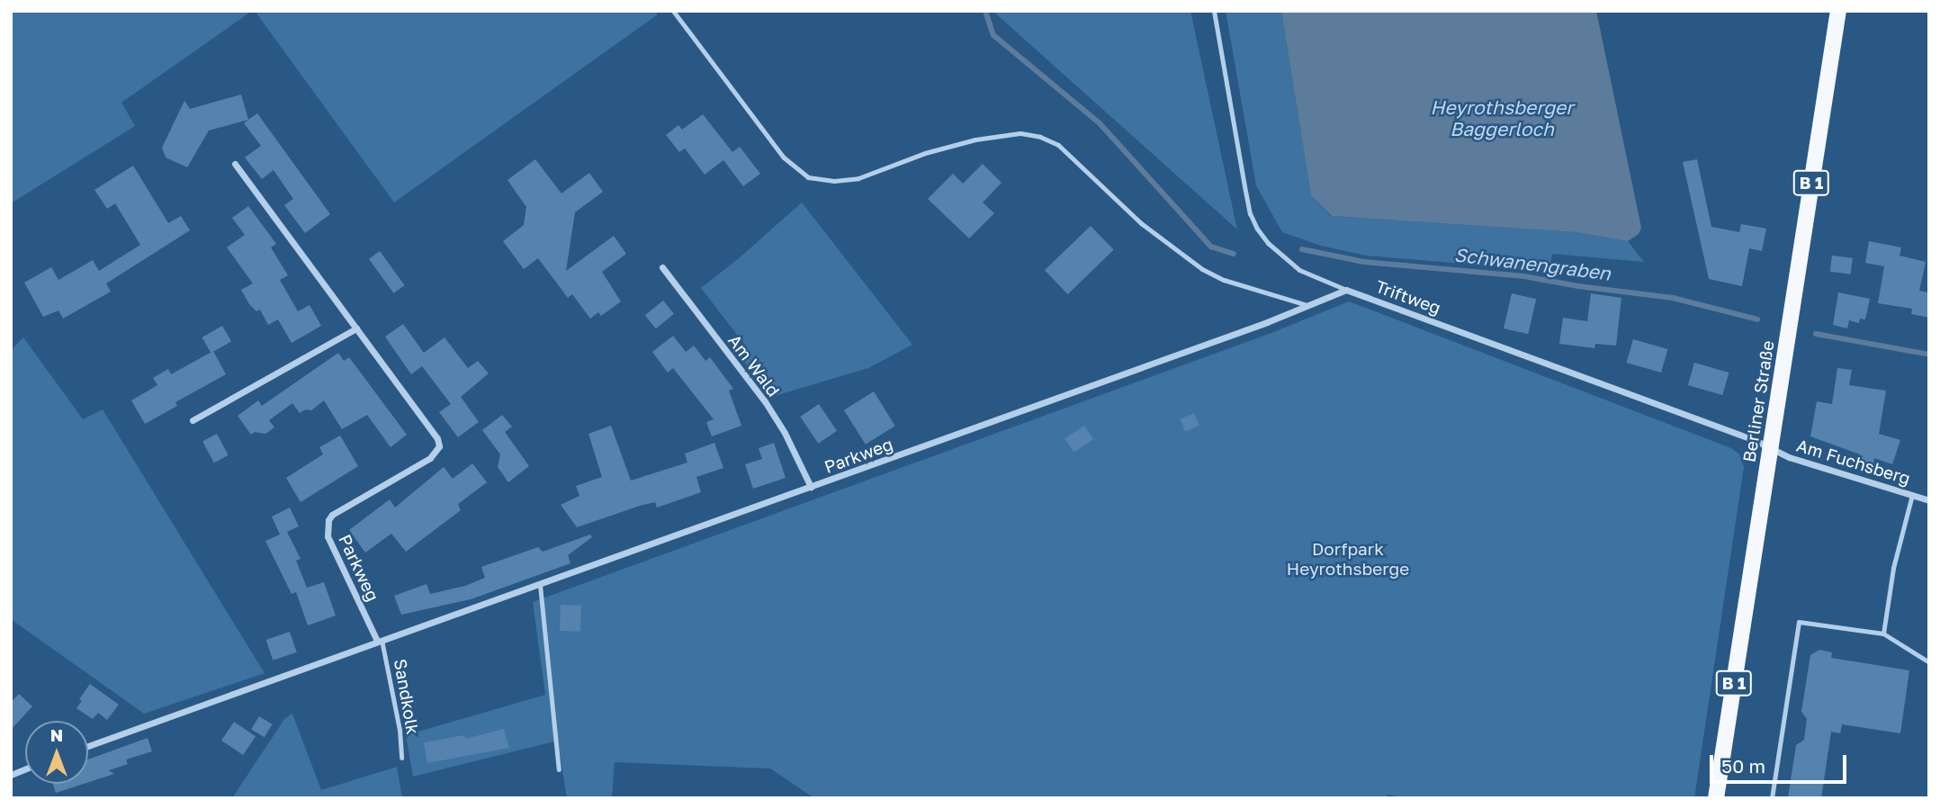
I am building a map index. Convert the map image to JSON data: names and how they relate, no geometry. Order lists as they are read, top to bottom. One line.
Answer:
{"streets":{"main road":["B 1","Berliner Straße"],"street":["Triftweg","Am Wald","Parkweg","Am Fuchsberg"],"lane":["Sandkolk"]},"crossings":[["Triftweg","Berliner Straße"],["Triftweg","Parkweg"],["Triftweg","Am Fuchsberg"],["Am Wald","Parkweg"],["Berliner Straße","Am Fuchsberg"],["Parkweg","Sandkolk"]],"water":["Heyrothsberger Baggerloch","Schwanengraben"],"parks":["Dorfpark Heyrothsberge"],"scale_bar":"50 m","north":"top"}
